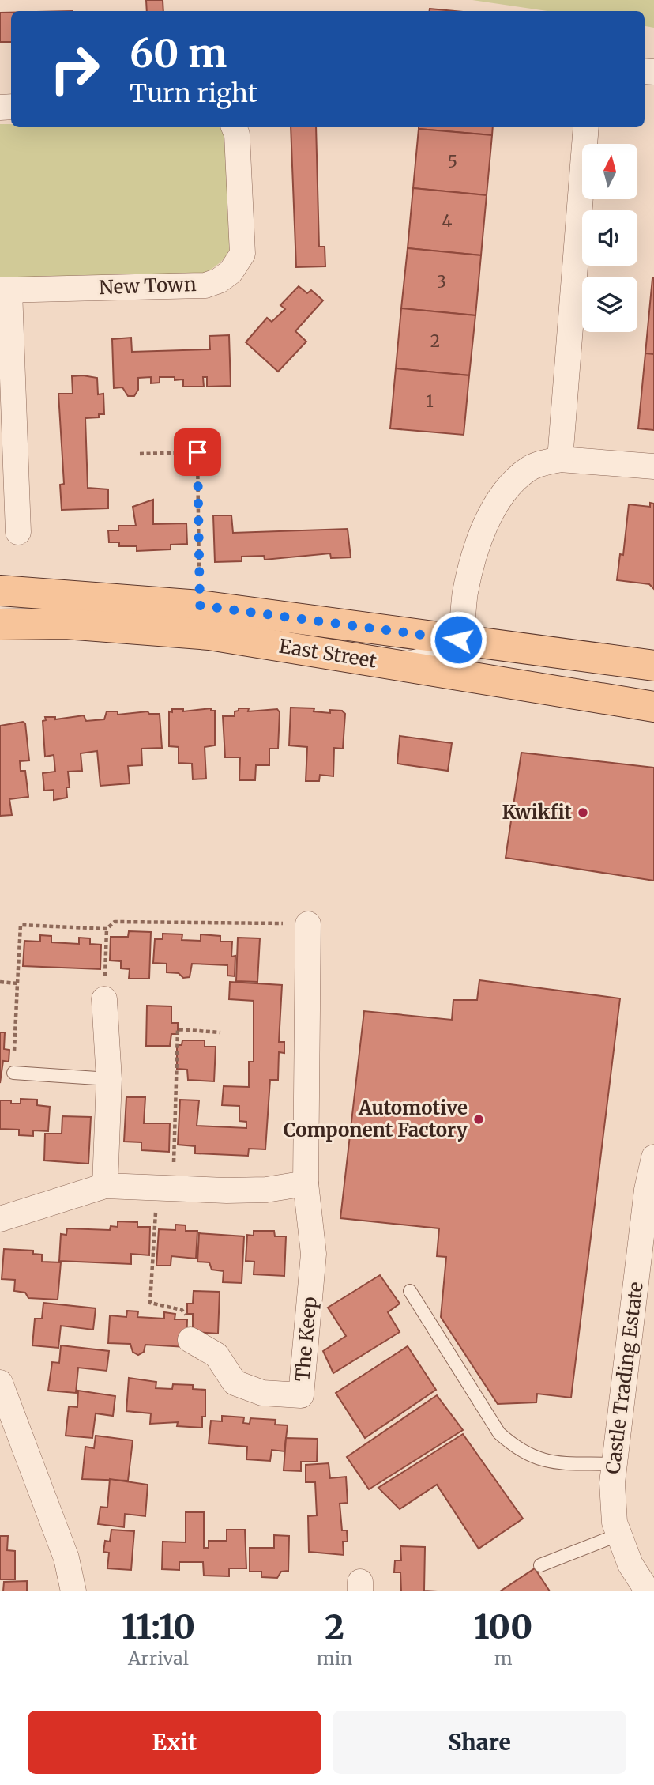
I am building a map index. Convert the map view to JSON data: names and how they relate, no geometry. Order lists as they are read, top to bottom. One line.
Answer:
{"streets":{"main road":["East Street"],"street":["New Town","The Keep","Castle Trading Estate"]},"places":["Kwikfit","Automotive Component Factory"],"house_numbers":["5","4","3","2","1"],"north":"top","page":{"turn":["60 m","Turn right"],"eta":["11:10","Arrival","2","min","100","m"],"buttons":["Exit","Share"]}}
